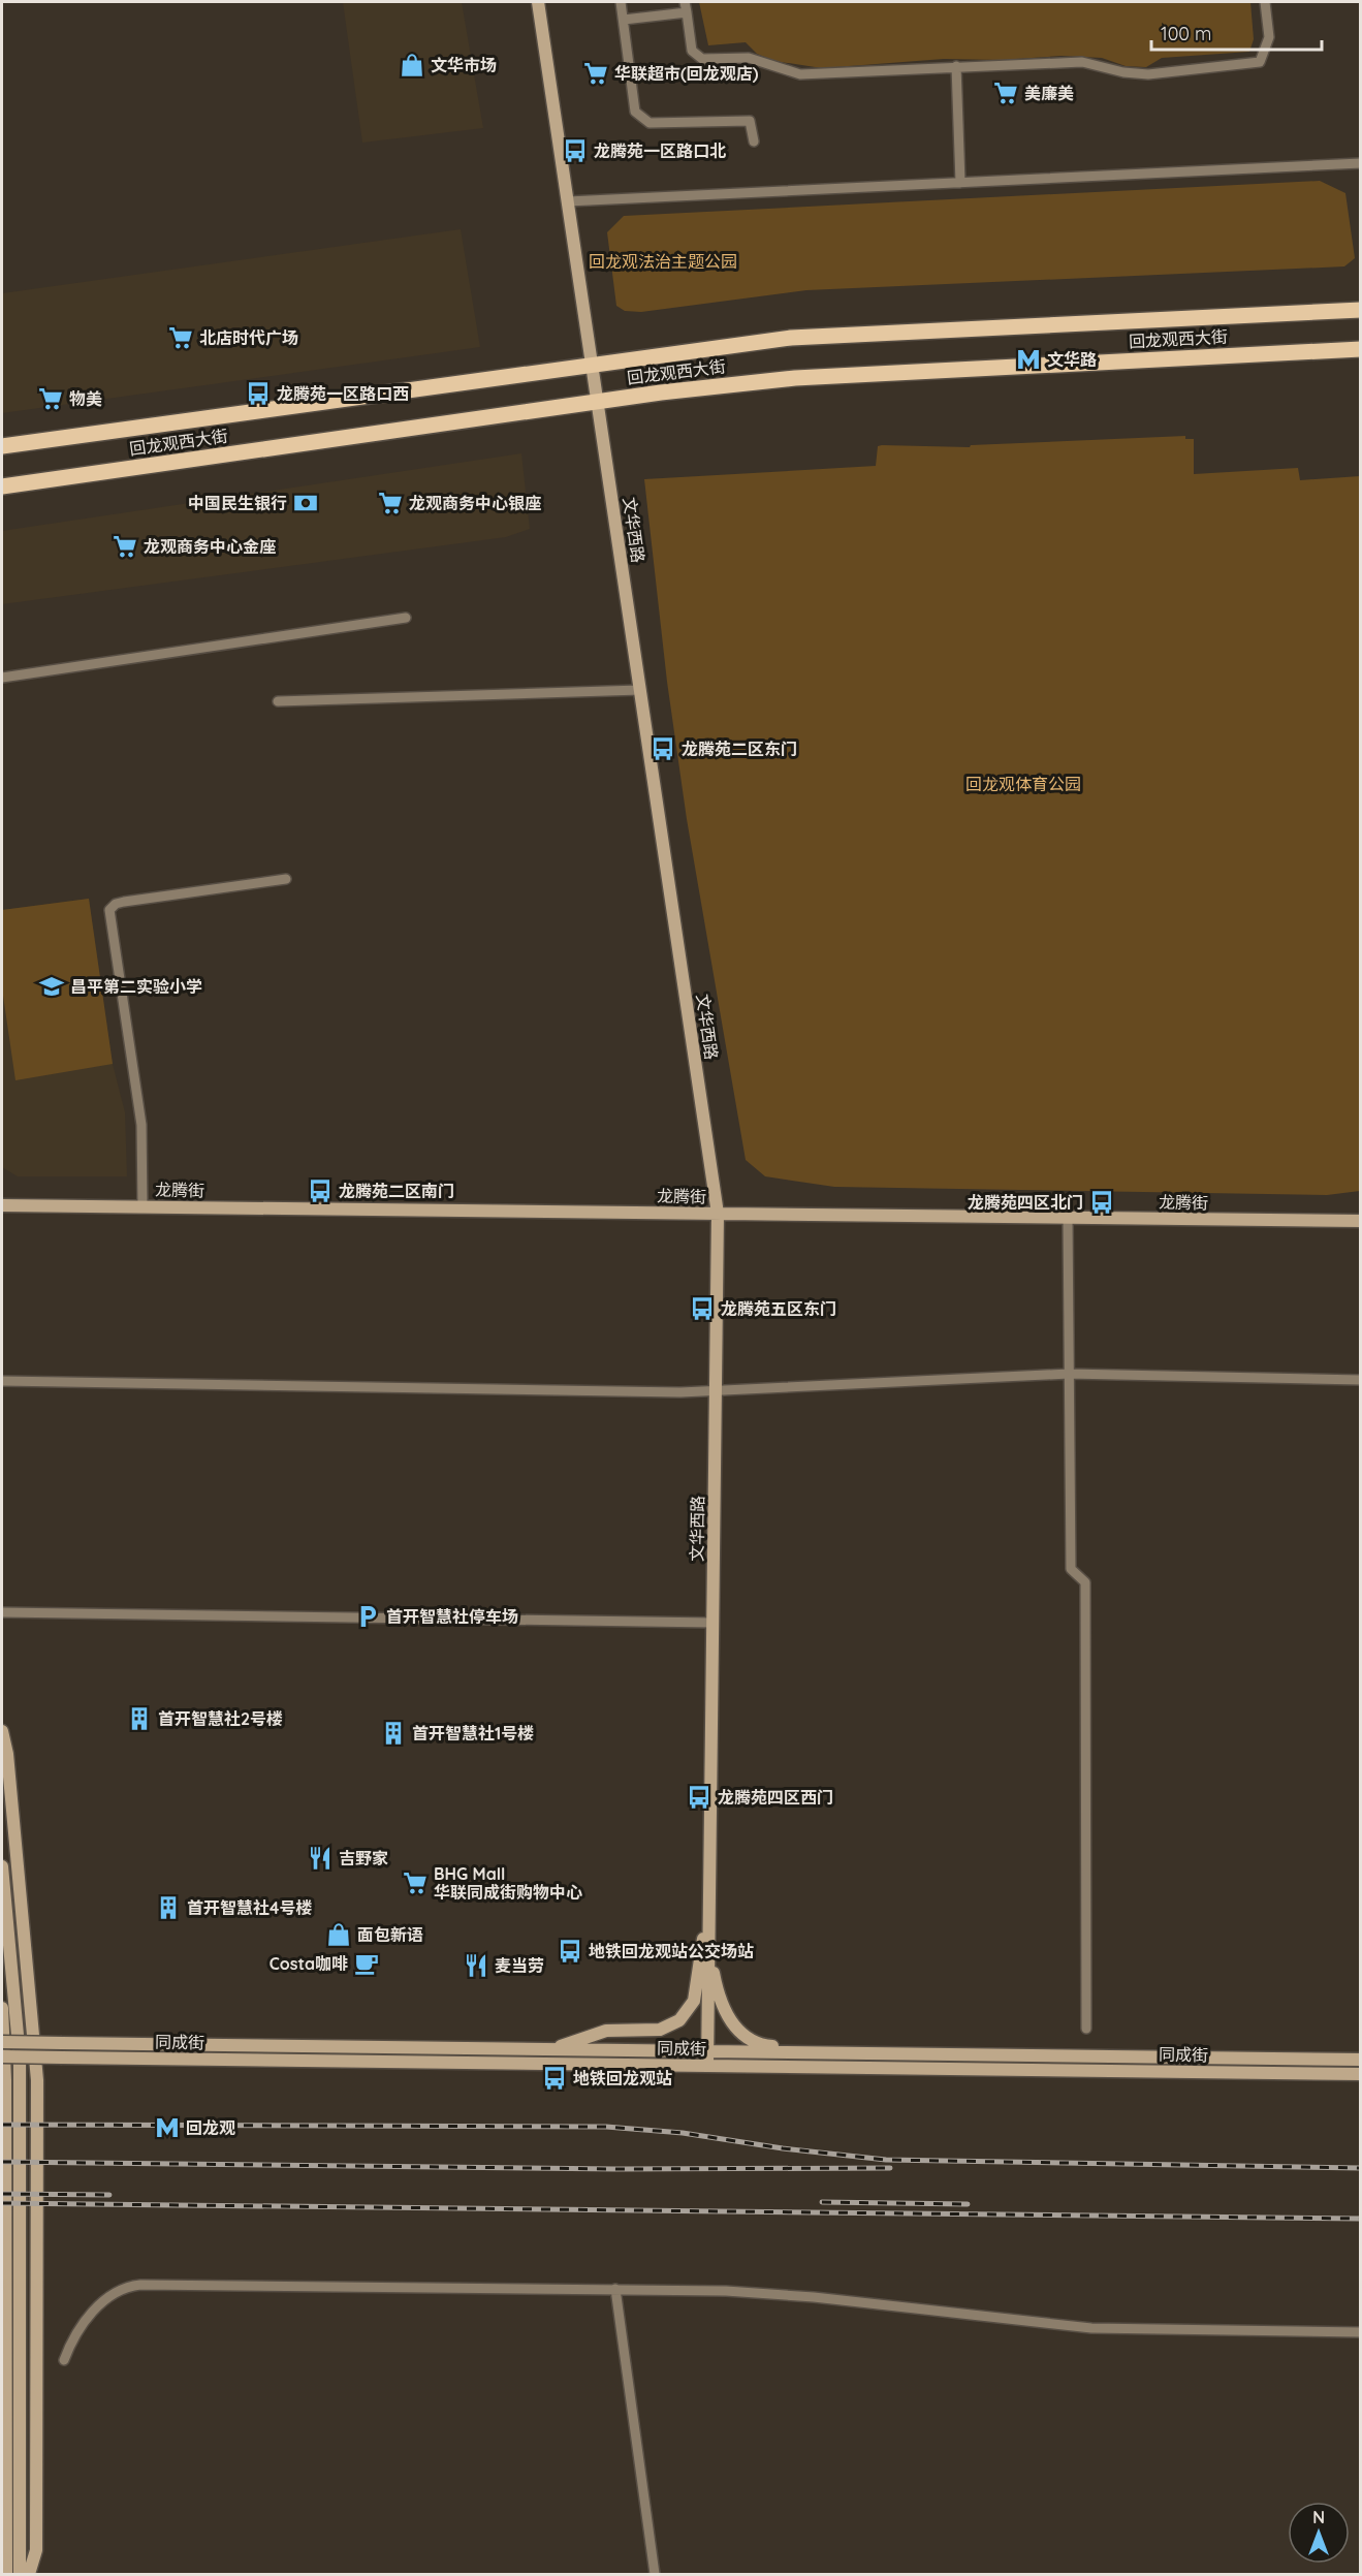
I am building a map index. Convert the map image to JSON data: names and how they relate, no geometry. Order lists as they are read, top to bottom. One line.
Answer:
{"streets":{"main road":["回龙观西大街","文华西路","龙腾街","同成街"]},"crossings":[["回龙观西大街","文华西路"],["文华西路","龙腾街"],["文华西路","同成街"]],"parks":["回龙观法治主题公园","回龙观体育公园"],"places":{"shop":["文华市场","面包新语"],"supermarket":["华联超市(回龙观店)","美廉美","北店时代广场","物美","龙观商务中心银座","龙观商务中心金座","BHG Mall 华联同成街购物中心"],"bus stop":["龙腾苑一区路口北","龙腾苑一区路口西","龙腾苑二区东门","龙腾苑二区南门","龙腾苑四区北门","龙腾苑五区东门","龙腾苑四区西门","地铁回龙观站公交场站","地铁回龙观站"],"metro station":["文华路","回龙观"],"bank":["中国民生银行"],"school or university":["昌平第二实验小学"],"parking":["首开智慧社停车场"],"building":["首开智慧社2号楼","首开智慧社1号楼","首开智慧社4号楼"],"restaurant":["吉野家","麦当劳"],"cafe":["Costa咖啡"]},"scale_bar":"100 m","north":"top"}
